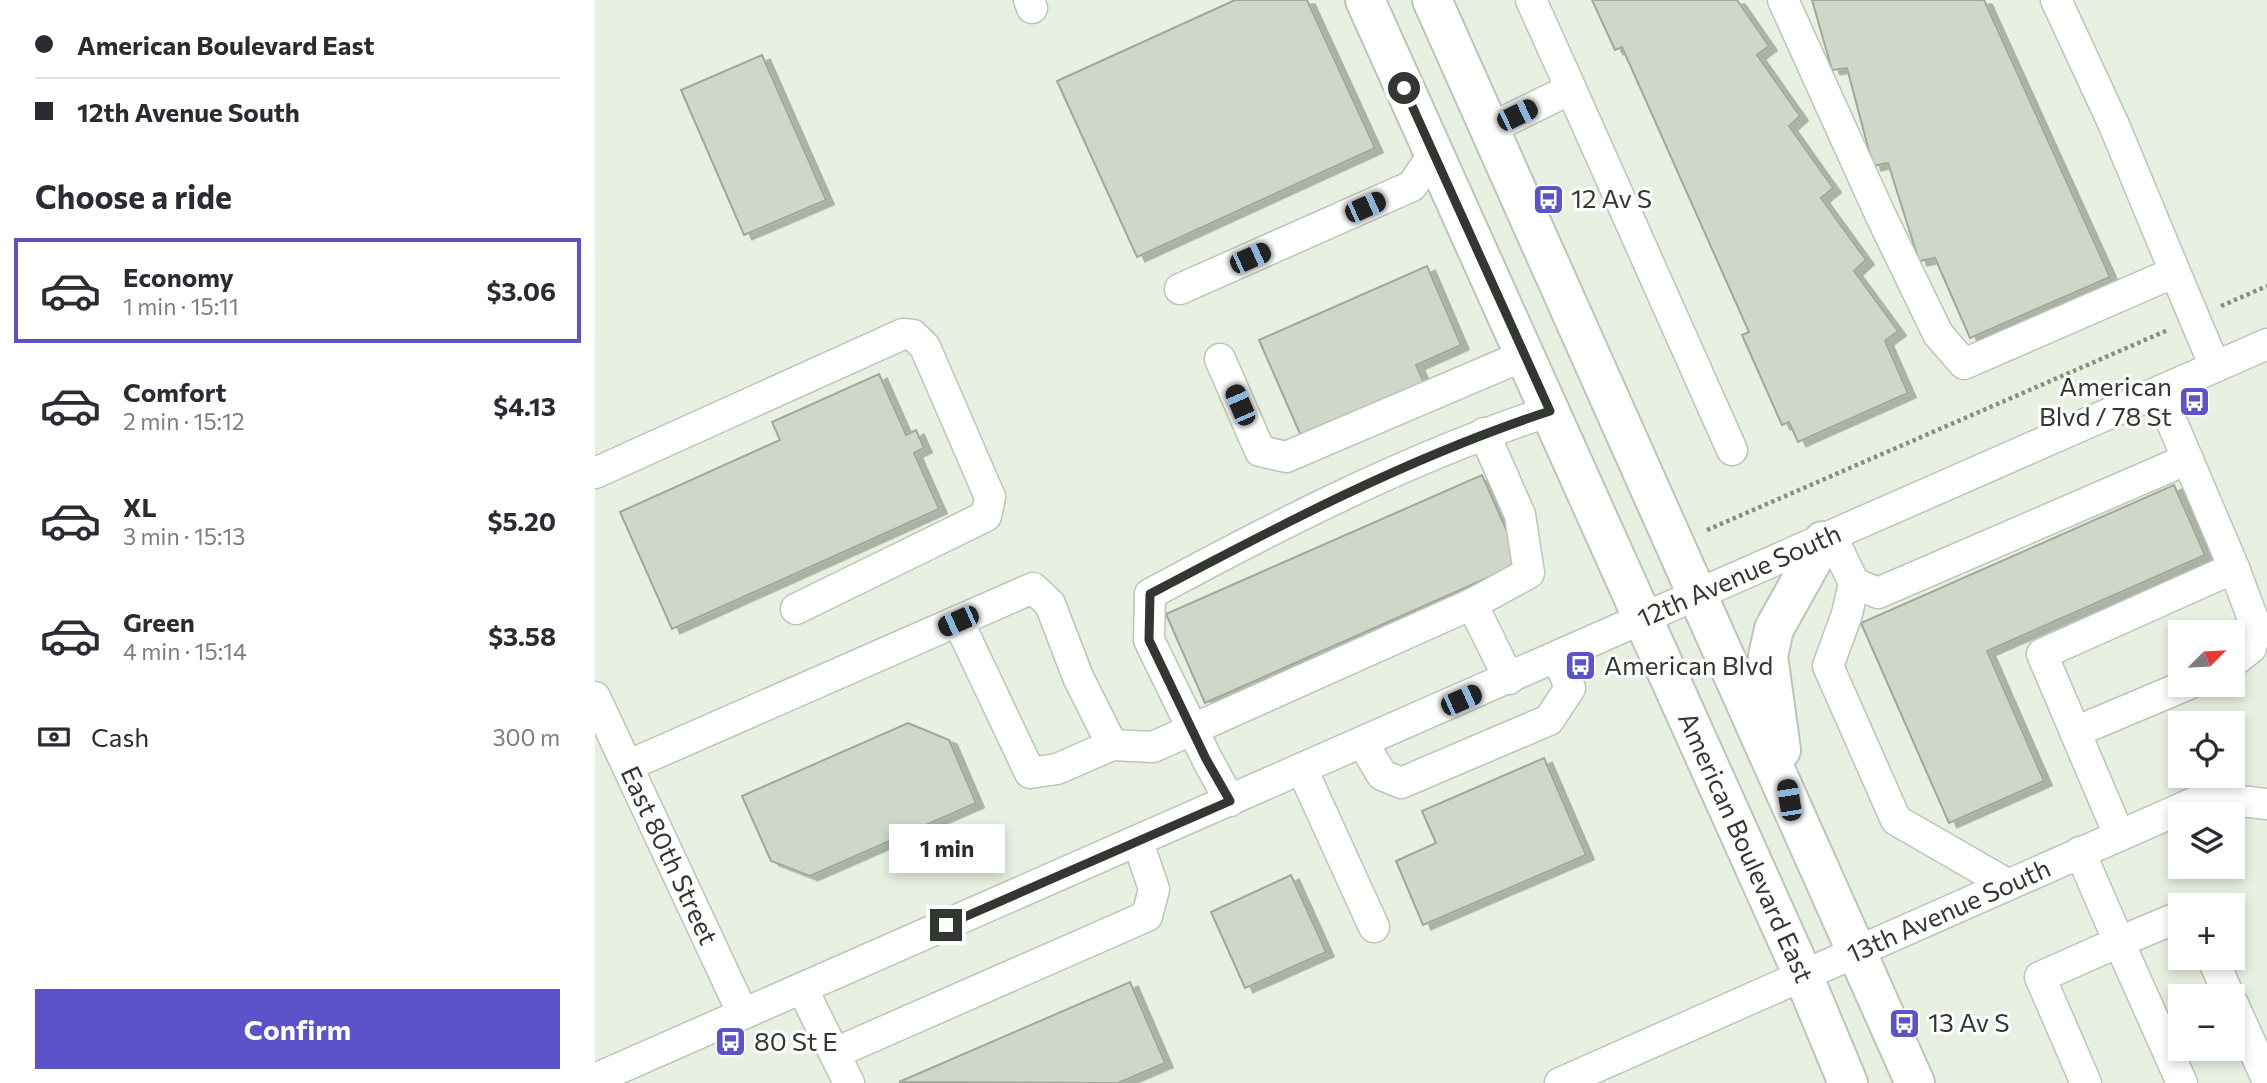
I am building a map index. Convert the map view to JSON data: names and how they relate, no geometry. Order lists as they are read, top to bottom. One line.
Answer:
{"streets":{"main road":["American Boulevard East"],"street":["12th Avenue South","East 80th Street","13th Avenue South"]},"crossings":[["12th Avenue South","American Boulevard East"],["12th Avenue South","East 80th Street"],["American Boulevard East","13th Avenue South"]],"places":{"bus stop":["12 Av S","American Blvd / 78 St","American Blvd","13 Av S","80 St E"]},"north":"top right","page":{"banner":["American Boulevard East","12th Avenue South"],"heading":"Choose a ride","list":[{"name":"Economy","note":"1 min · 15:11","value":"$3.06"},{"name":"Comfort","note":"2 min · 15:12","value":"$4.13"},{"name":"XL","note":"3 min · 15:13","value":"$5.20"},{"name":"Green","note":"4 min · 15:14","value":"$3.58"}],"map_buttons":["+","−"],"pay":["Cash","300 m"],"bubble":"1 min","buttons":"Confirm"}}
